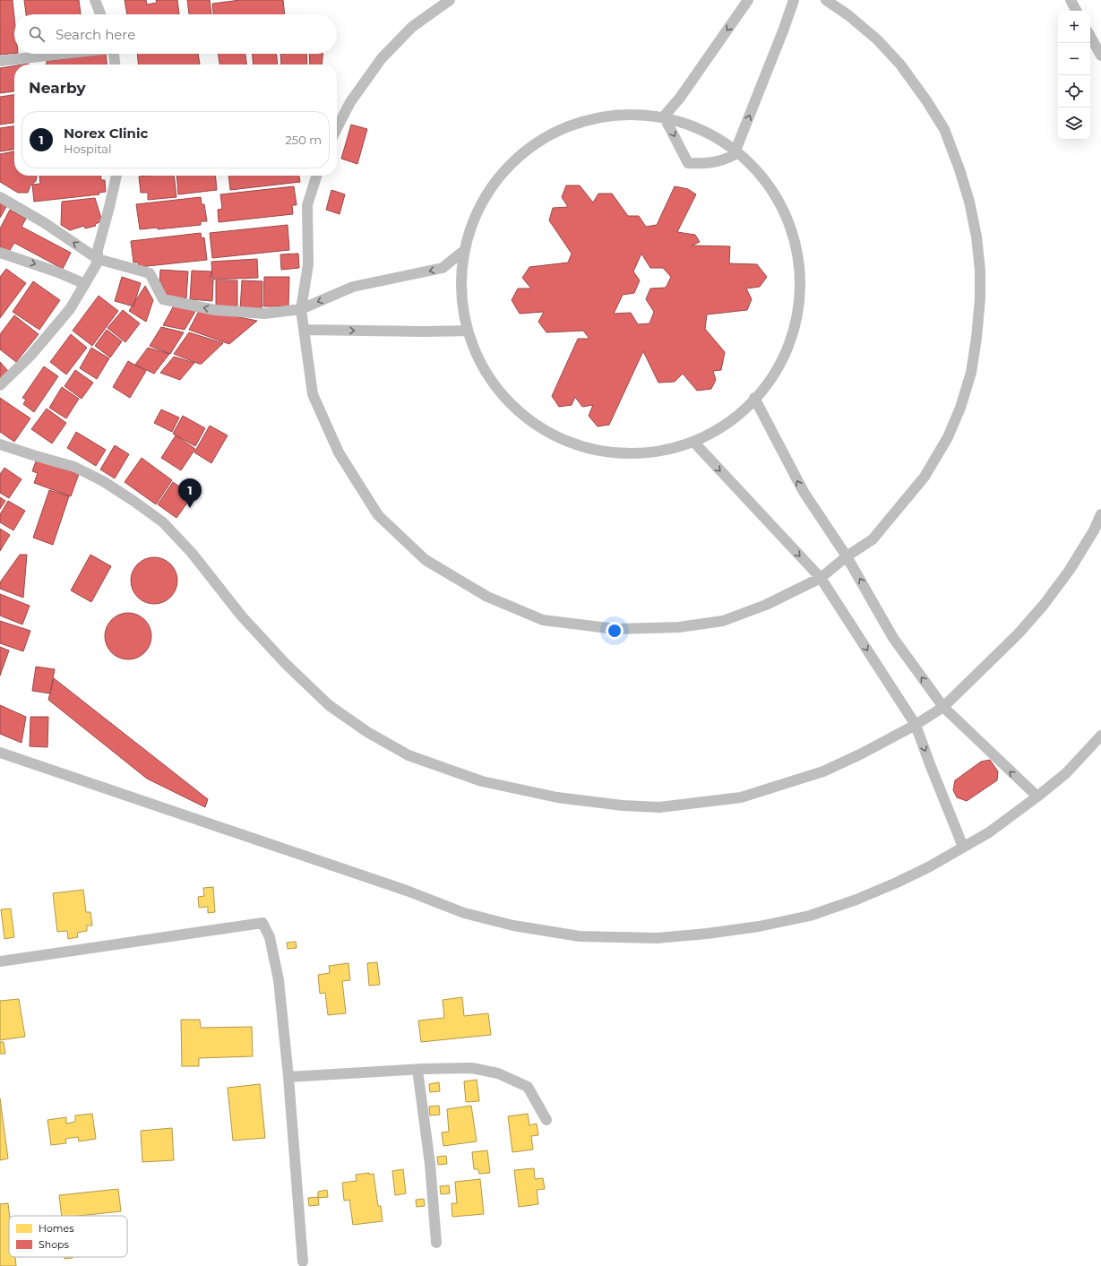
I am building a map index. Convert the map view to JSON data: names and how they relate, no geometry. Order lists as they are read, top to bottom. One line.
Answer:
{"legend":["Homes","Shops"],"page":{"map_buttons":["+","−"],"search":"Search here","heading":"Nearby","list":[{"mark":"1","name":"Norex Clinic","note":"Hospital","value":"250 m"}],"pins":"1"}}
